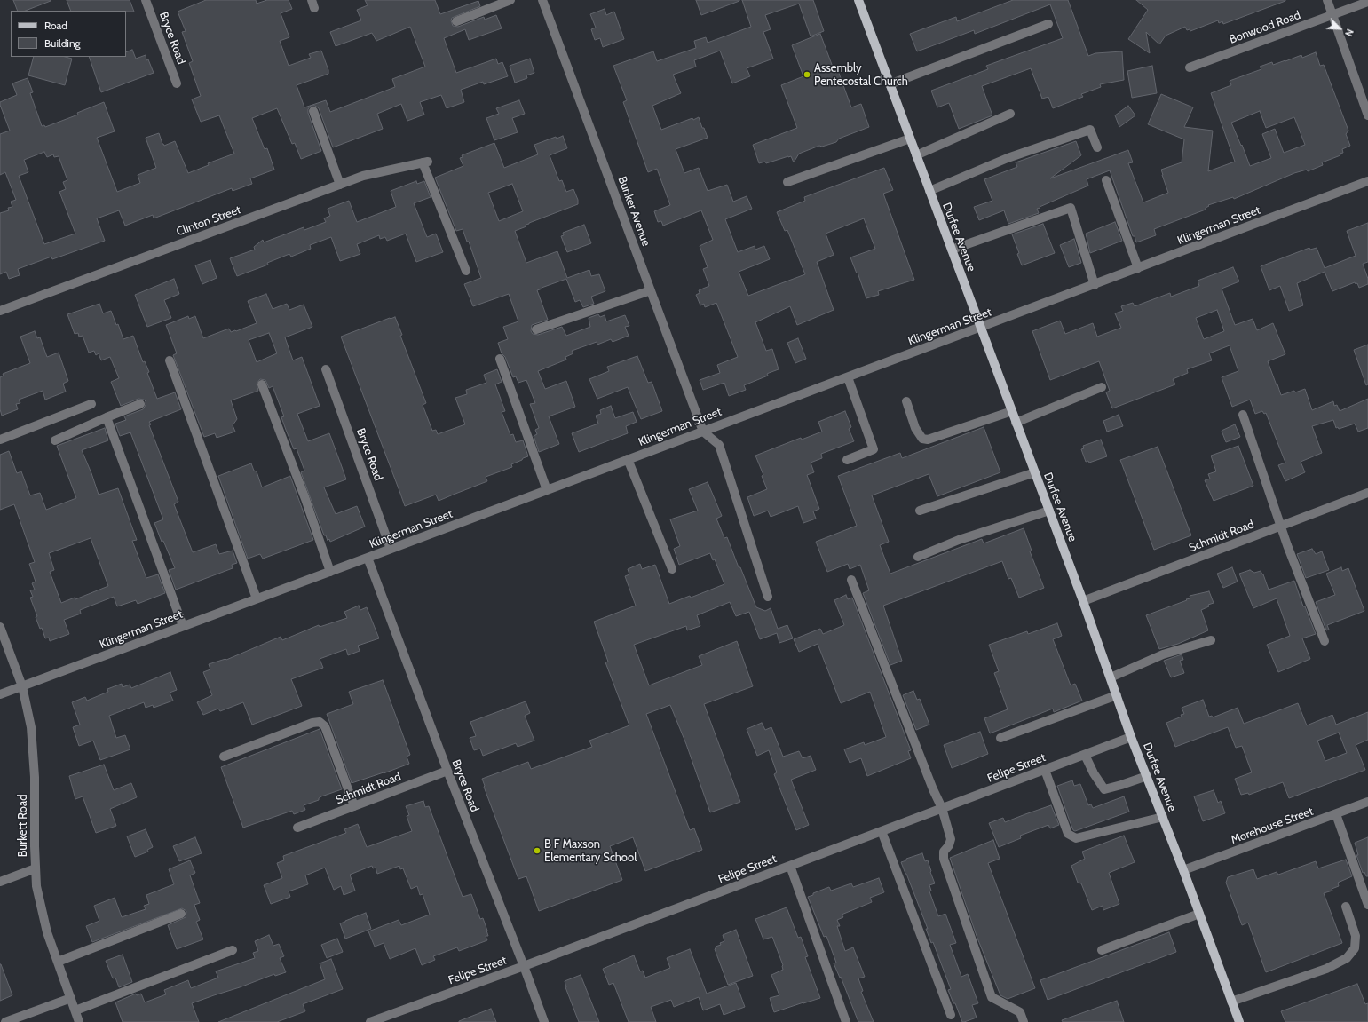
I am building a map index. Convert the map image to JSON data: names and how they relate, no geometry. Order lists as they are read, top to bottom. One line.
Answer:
{"streets":{"main road":["Durfee Avenue"],"street":["Bonwood Road","Bryce Road","Bunker Avenue","Clinton Street","Klingerman Street","Schmidt Road","Felipe Street","Burkett Road","Morehouse Street"]},"crossings":[["Bryce Road","Klingerman Street"],["Bryce Road","Schmidt Road"],["Bryce Road","Felipe Street"],["Bunker Avenue","Klingerman Street"],["Klingerman Street","Durfee Avenue"],["Klingerman Street","Burkett Road"],["Durfee Avenue","Schmidt Road"],["Durfee Avenue","Felipe Street"],["Durfee Avenue","Morehouse Street"]],"places":["Assembly Pentecostal Church","B F Maxson Elementary School"],"legend":["Road","Building"],"north":"bottom right"}
